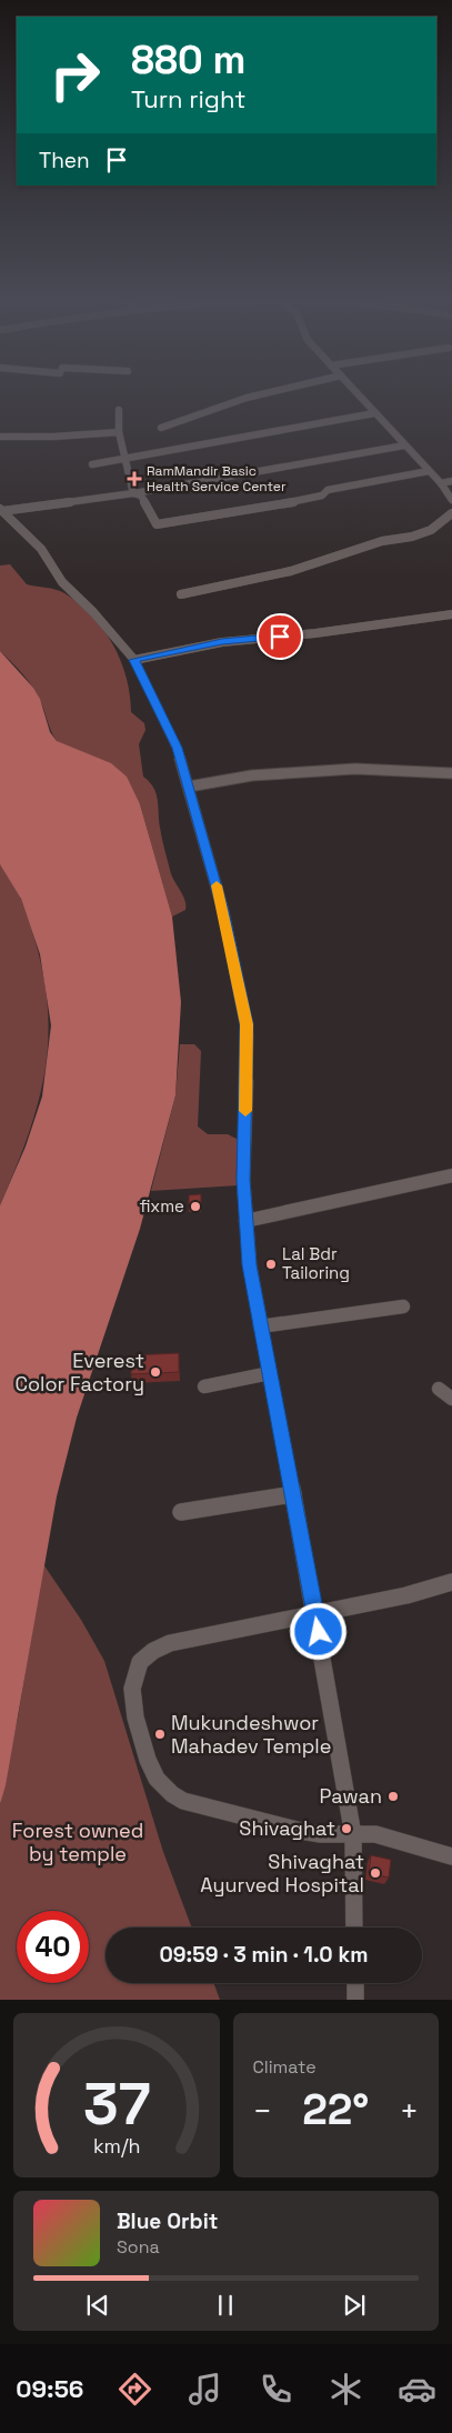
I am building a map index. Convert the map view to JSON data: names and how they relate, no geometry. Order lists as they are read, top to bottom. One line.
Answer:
{"parks":["Forest owned by temple"],"places":{"health":["RamMandir Basic Health Service Center"],"other":["fixme","Lal Bdr Tailoring","Everest Color Factory","Mukundeshwor Mahadev Temple","Pawan","Shivaghat","Shivaghat Ayurved Hospital"]},"page":{"turn":["880 m","Turn right"],"then":"Then","limit":"40","trip":"09:59 · 3 min · 1.0 km","tile":"Climate","heat":["−","22°","+"],"song":["Blue Orbit","Sona"],"tabs":"09:56","gauge":["37","km/h"]}}
